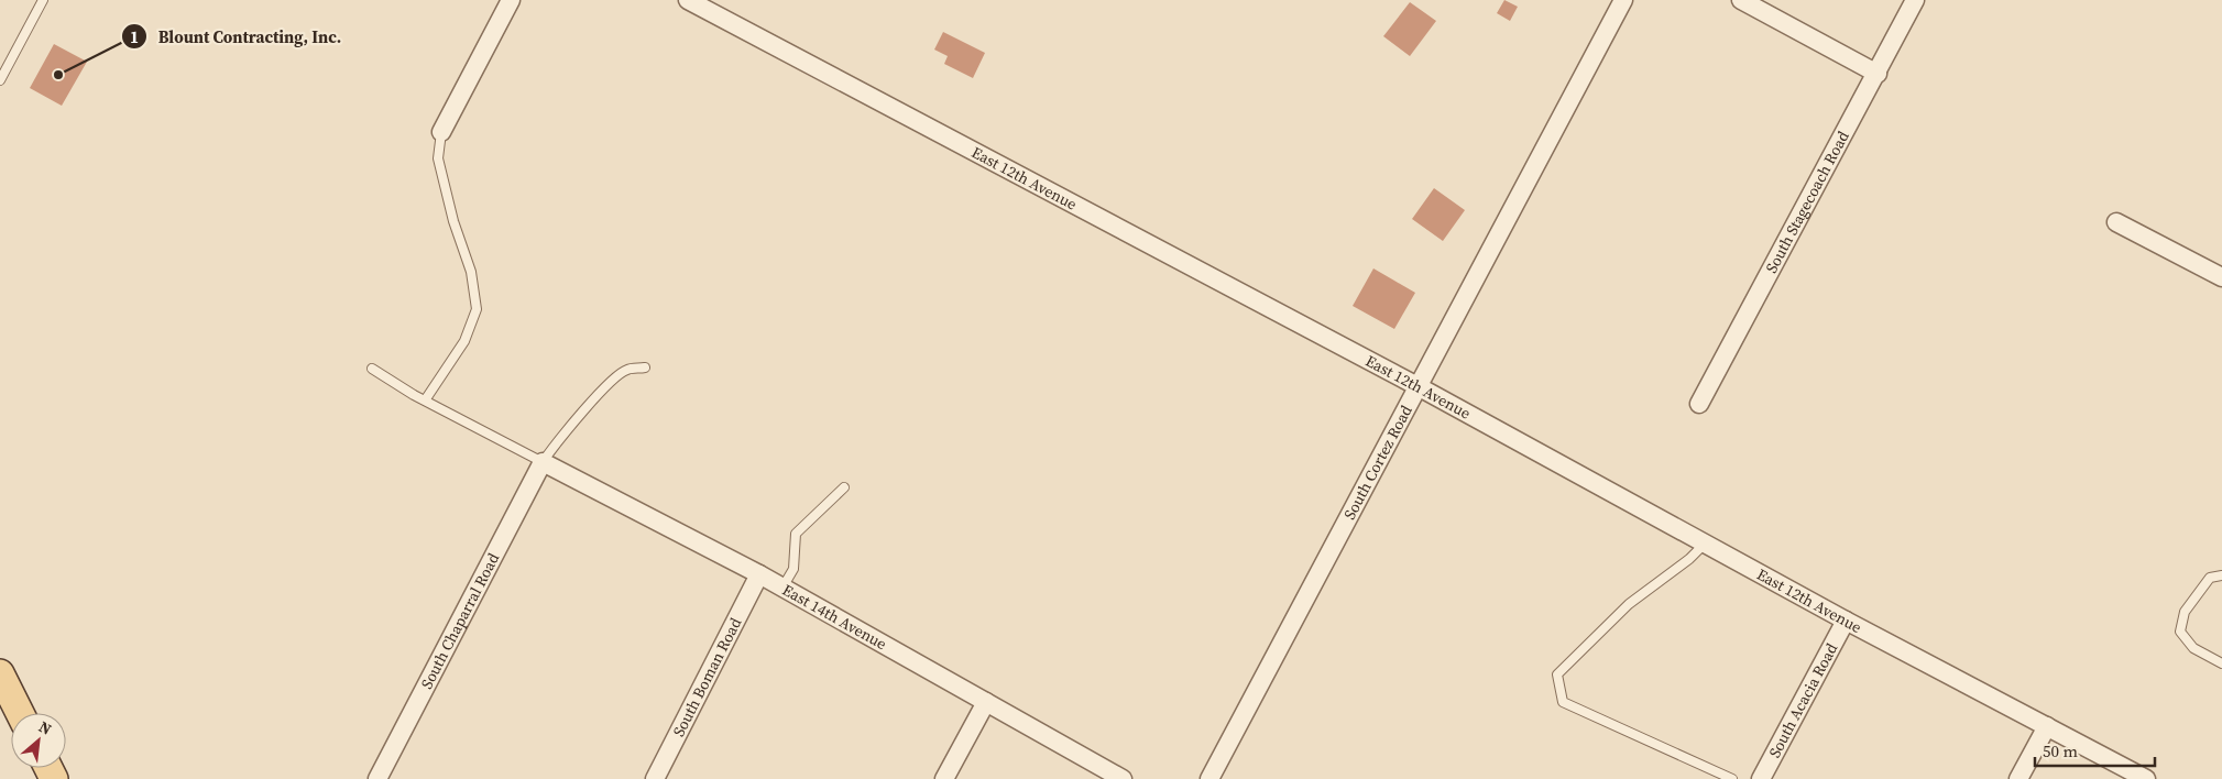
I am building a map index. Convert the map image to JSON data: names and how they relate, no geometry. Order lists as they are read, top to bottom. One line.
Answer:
{"streets":{"street":["East 12th Avenue","South Stagecoach Road","South Cortez Road","East 14th Avenue","South Chaparral Road","South Boman Road","South Acacia Road"]},"crossings":[["East 12th Avenue","South Cortez Road"],["East 12th Avenue","South Acacia Road"],["East 14th Avenue","South Chaparral Road"],["East 14th Avenue","South Boman Road"]],"places":["Blount Contracting, Inc."],"scale_bar":"50 m","north":"top right"}
